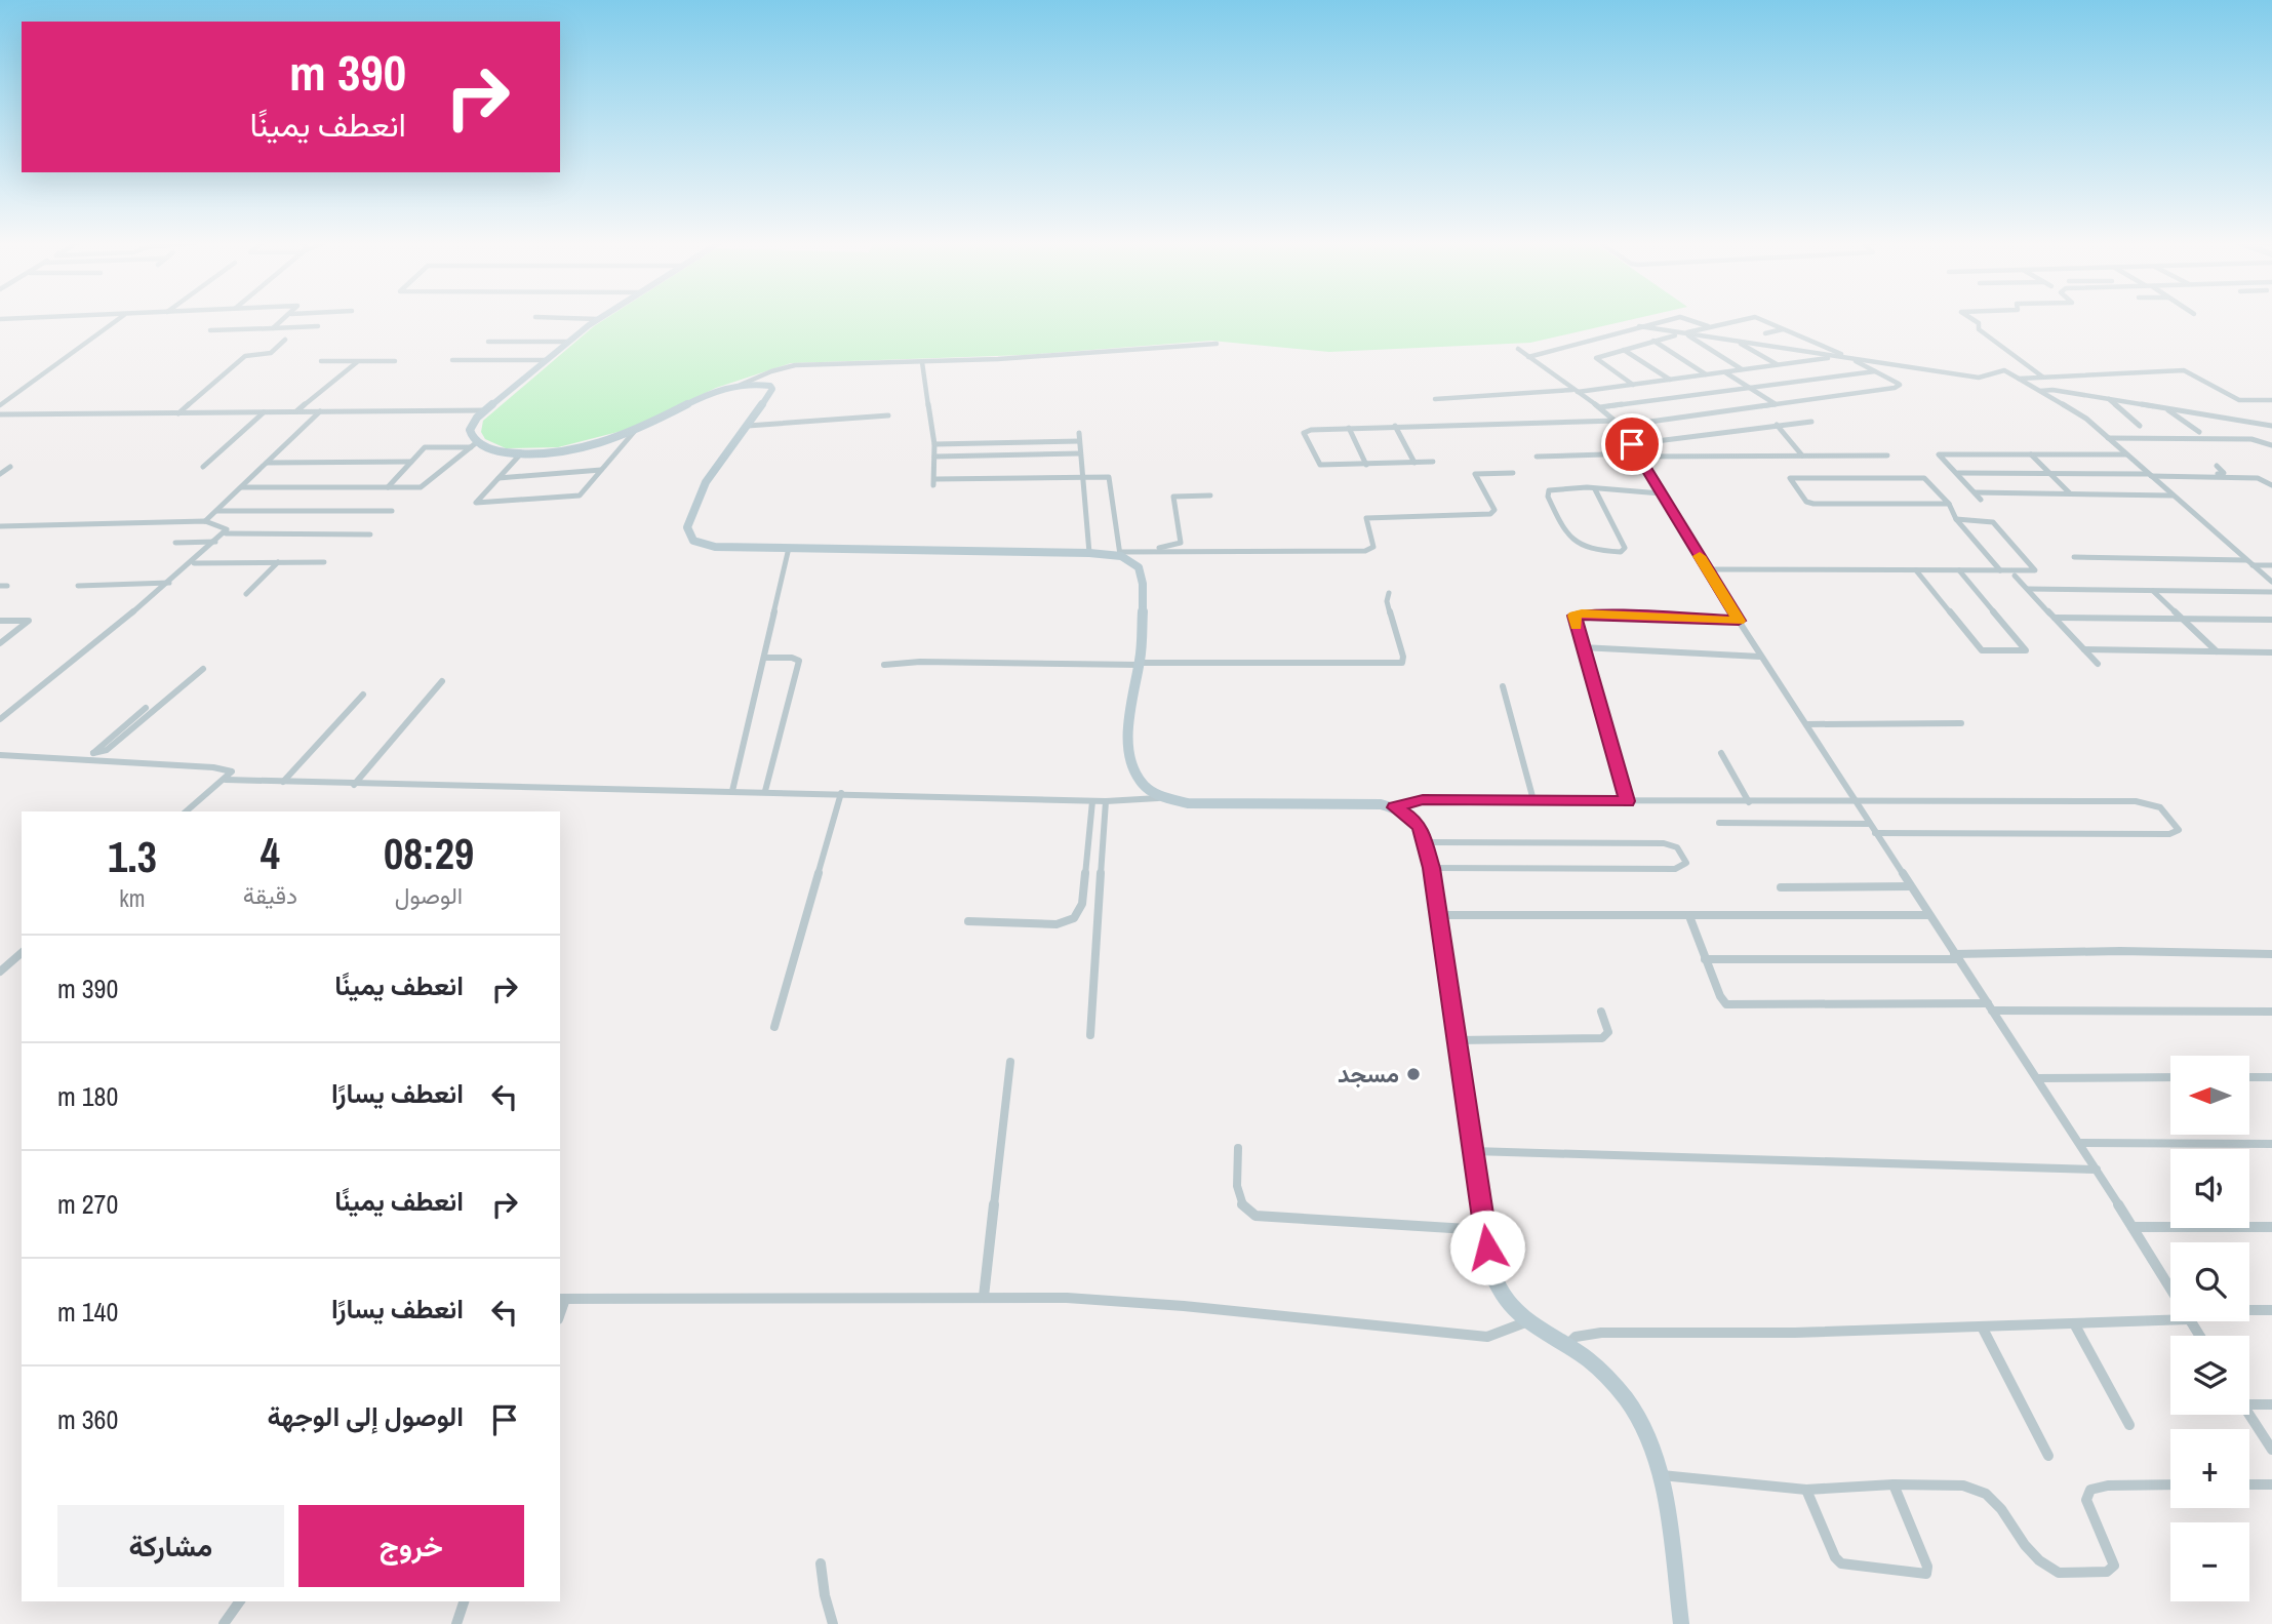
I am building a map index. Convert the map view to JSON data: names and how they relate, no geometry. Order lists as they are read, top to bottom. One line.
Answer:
{"places":["مسجد"],"north":"left","page":{"turn":["390 m","انعطف يمينًا"],"eta":["08:29","الوصول","4","دقيقة","1.3","km"],"list":[{"name":"انعطف يمينًا","value":"390 m"},{"name":"انعطف يسارًا","value":"180 m"},{"name":"انعطف يمينًا","value":"270 m"},{"name":"انعطف يسارًا","value":"140 m"},{"name":"الوصول إلى الوجهة","value":"360 m"}],"map_buttons":["+","−"],"buttons":["خروج","مشاركة"]}}
